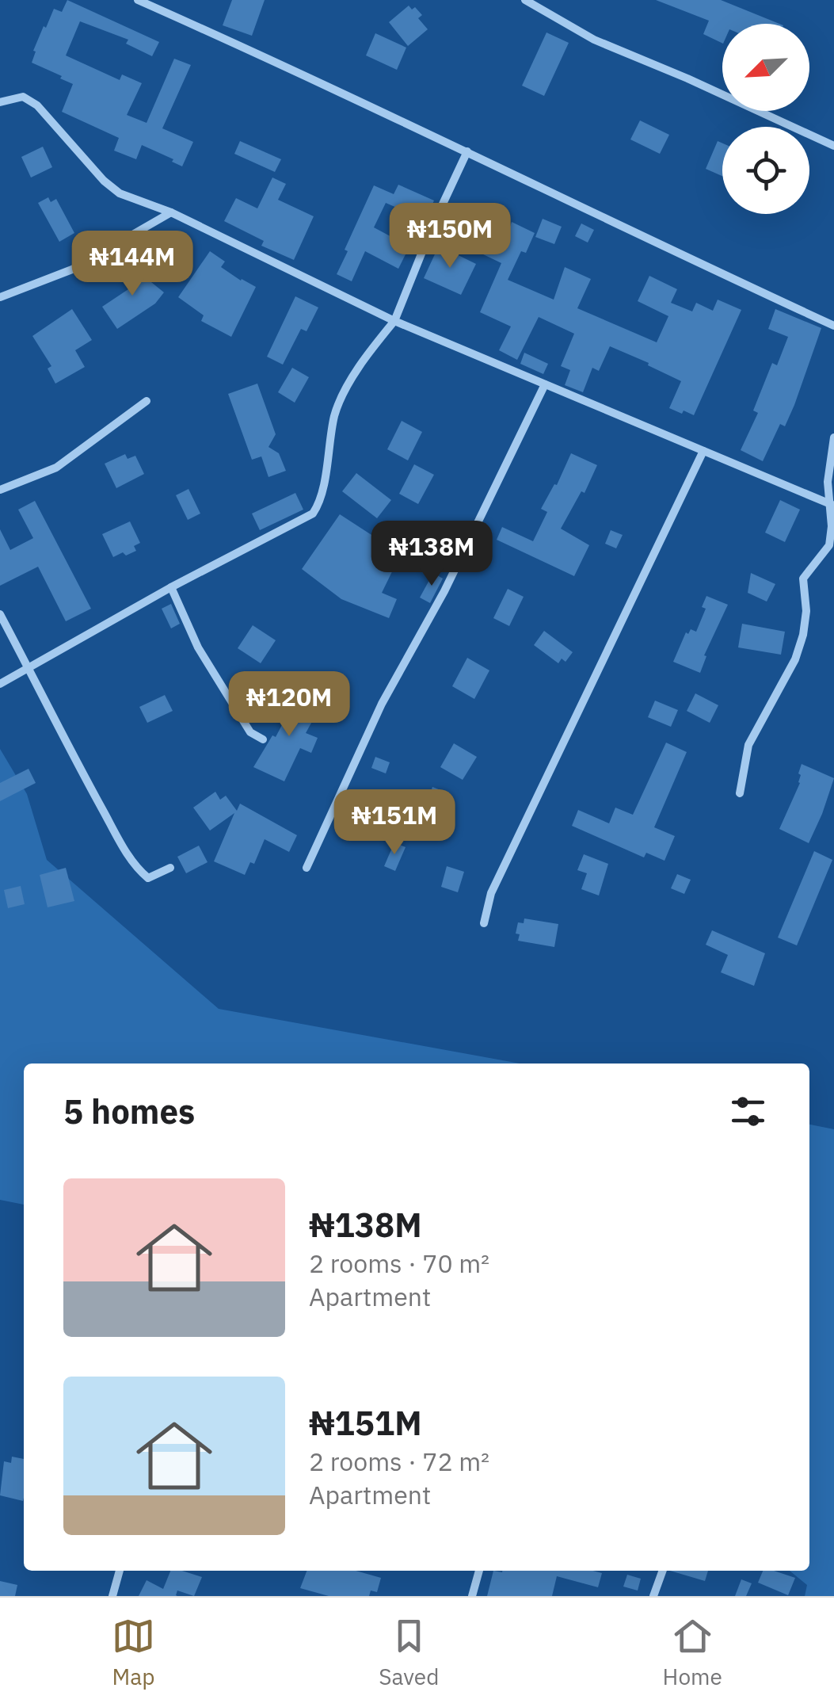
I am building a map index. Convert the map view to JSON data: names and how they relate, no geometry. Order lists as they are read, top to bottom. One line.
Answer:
{"north":"bottom left","page":{"price":["₦150M","₦144M","₦138M","₦120M","₦151M"],"heading":"5 homes","list":[{"name":"₦138M","note":"2 rooms · 70 m² · Apartment"},{"name":"₦151M","note":"2 rooms · 72 m² · Apartment"}],"tabs":["Map","Saved","Home"]}}
